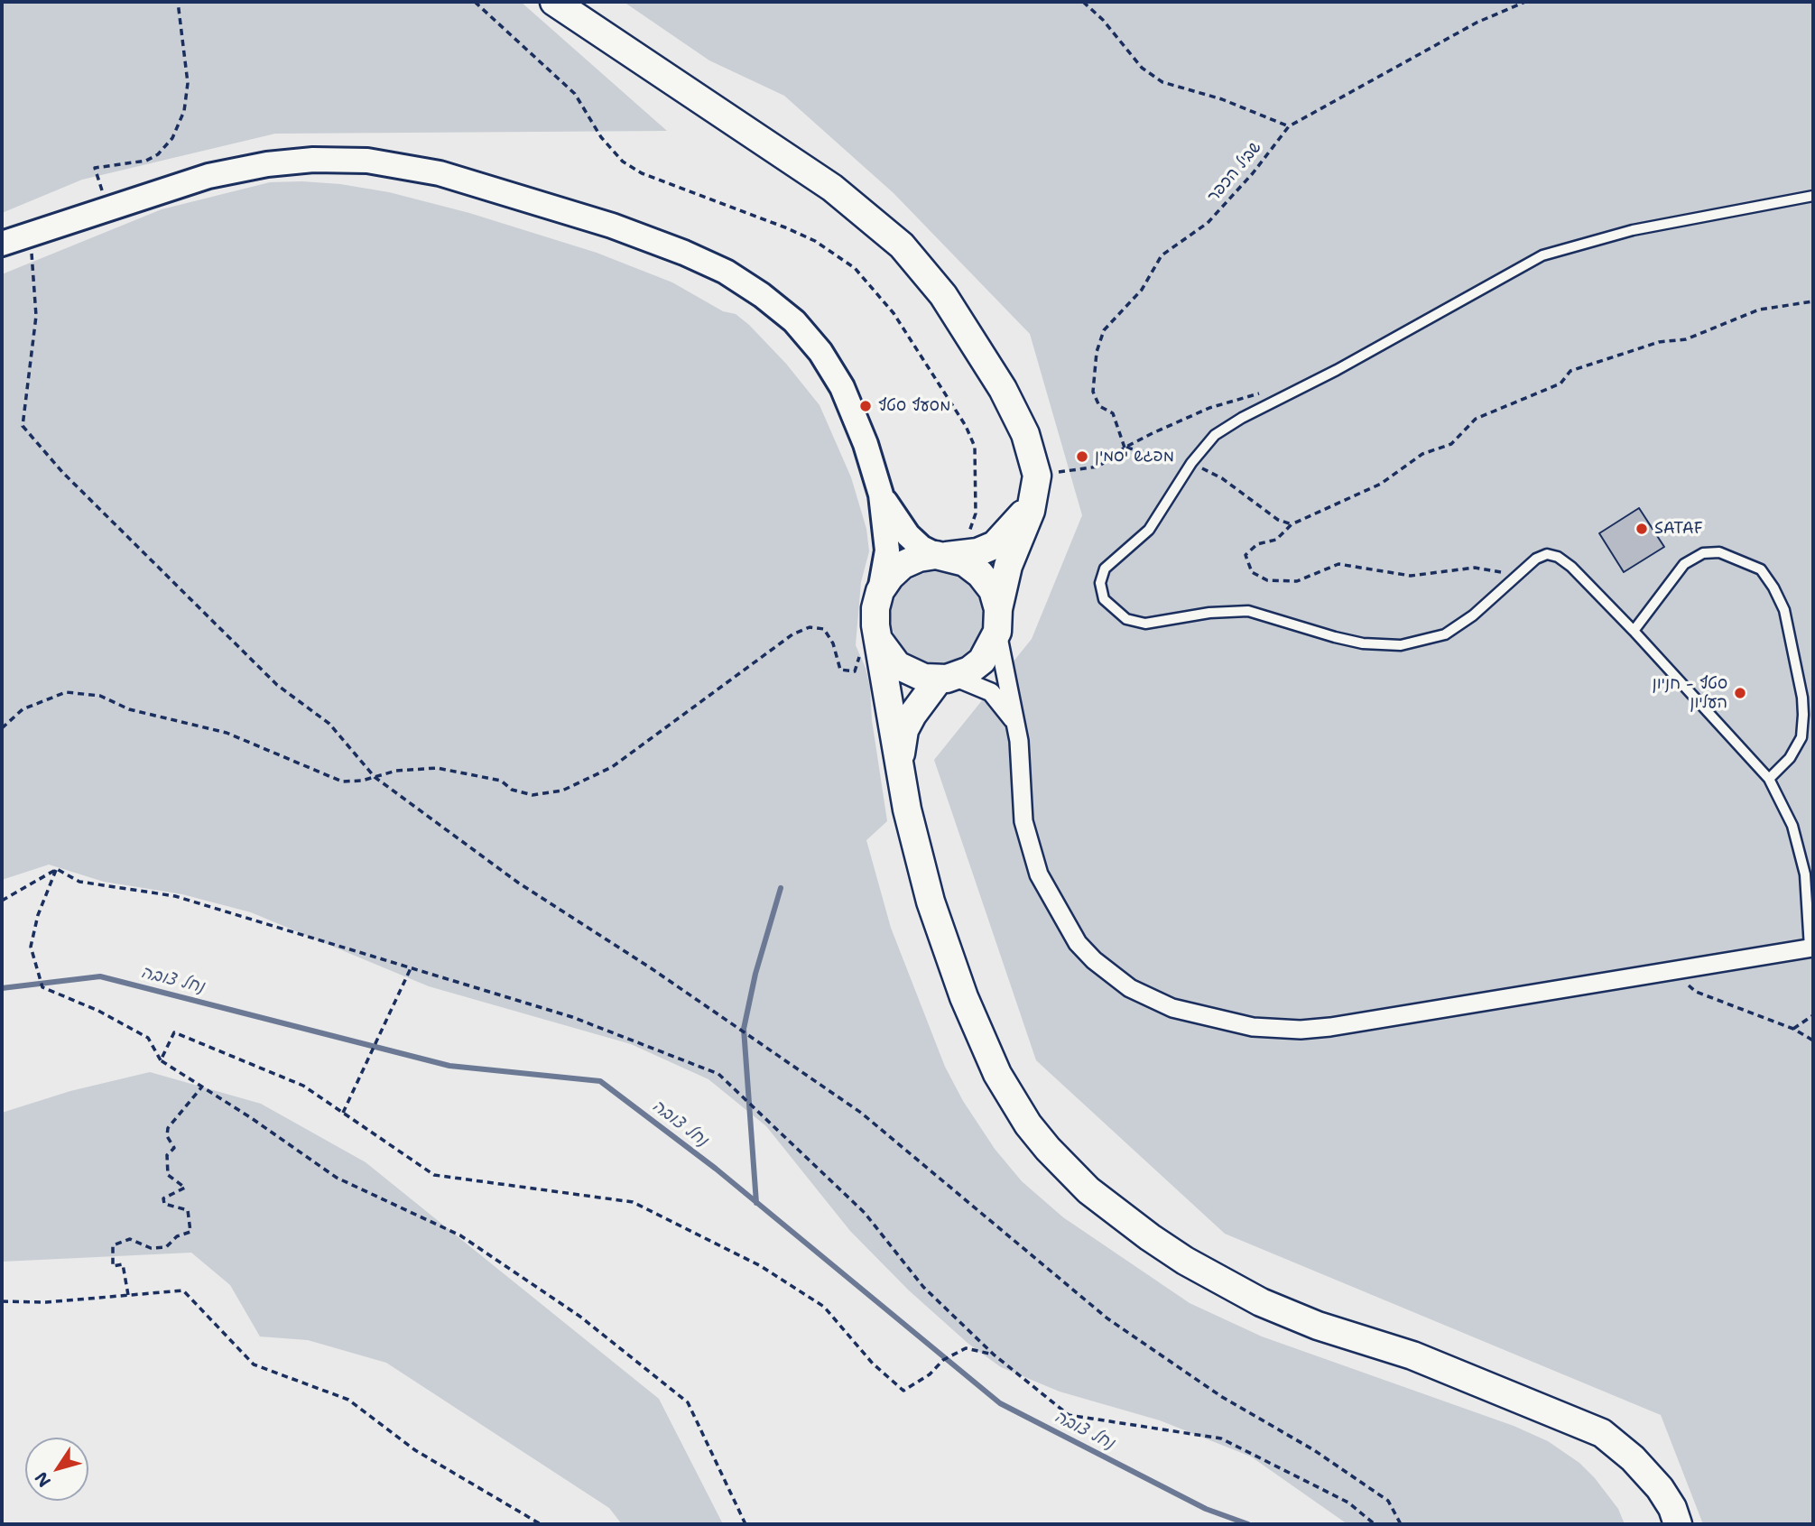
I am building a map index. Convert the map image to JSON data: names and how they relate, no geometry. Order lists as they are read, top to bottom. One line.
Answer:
{"streets":{"path":["שביל הכפר"]},"water":["נחל צובה"],"places":["מסעף סטף","מפגש יסמין","SATAF","סטף - חניון העליון"],"north":"bottom left"}
